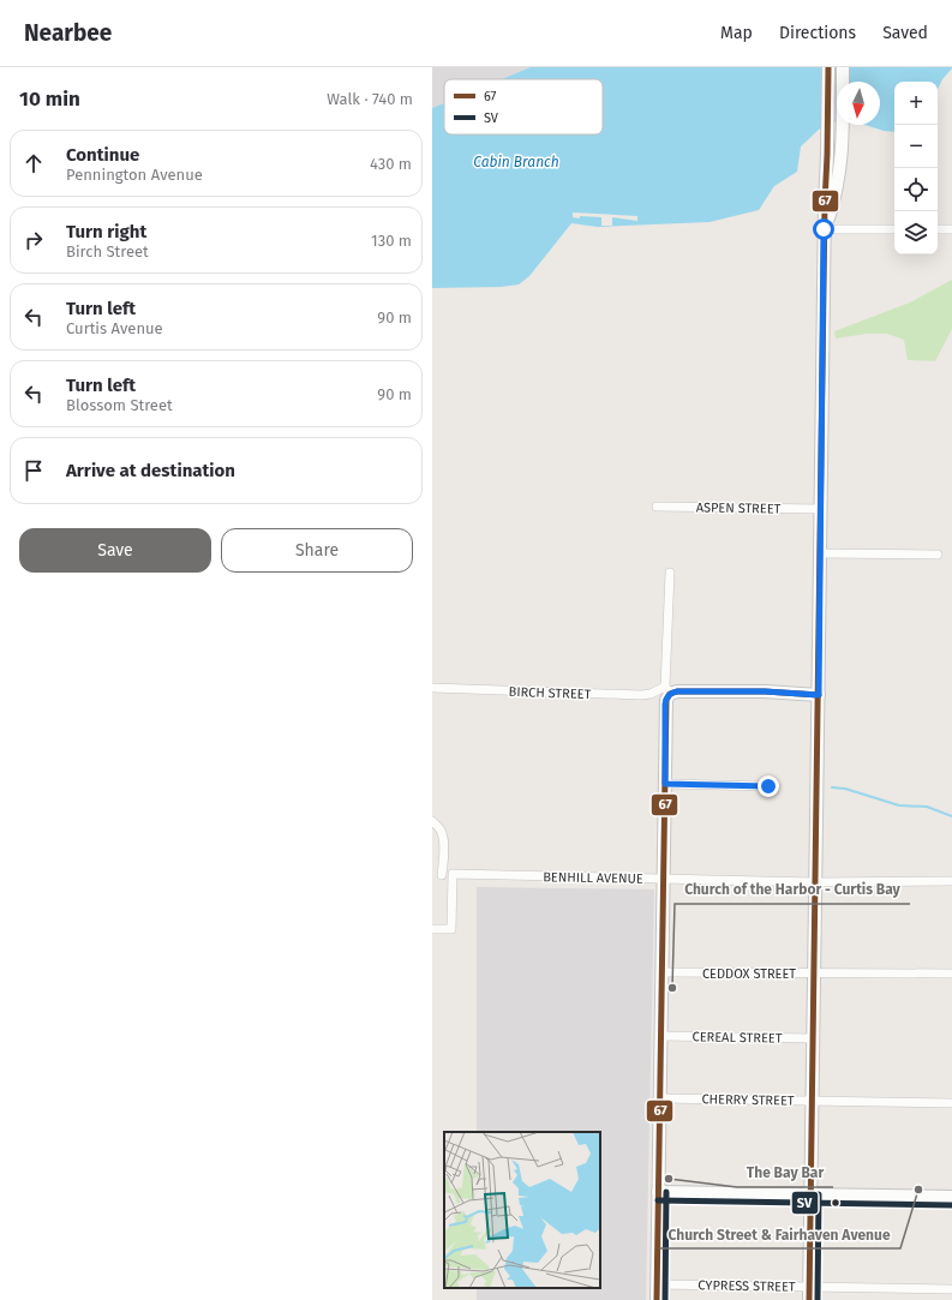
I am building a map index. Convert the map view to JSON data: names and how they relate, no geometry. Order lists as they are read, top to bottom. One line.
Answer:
{"streets":{"main road":["BIRCH STREET"],"street":["ASPEN STREET","BENHILL AVENUE","CEDDOX STREET","CEREAL STREET","CHERRY STREET","CYPRESS STREET"]},"water":["Cabin Branch"],"places":["Church of the Harbor - Curtis Bay","The Bay Bar","Church Street & Fairhaven Avenue"],"lines":["transit line 67","transit line SV"],"legend":["67","SV"],"north":"bottom","page":{"header":"Nearbee","nav":["Map","Directions","Saved"],"heading":["10 min","Walk · 740 m"],"map_buttons":["+","−"],"list":[["Continue","Pennington Avenue","430 m"],["Turn right","Birch Street","130 m"],["Turn left","Curtis Avenue","90 m"],["Turn left","Blossom Street","90 m"],"Arrive at destination"],"buttons":["Save","Share"]}}
